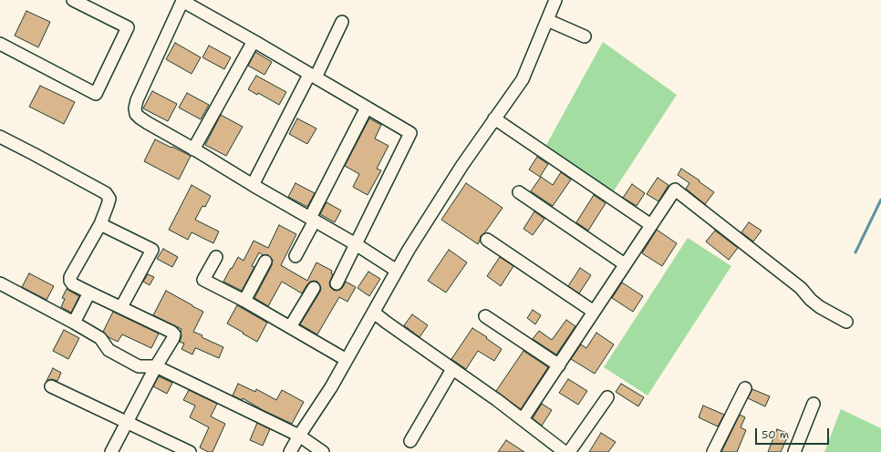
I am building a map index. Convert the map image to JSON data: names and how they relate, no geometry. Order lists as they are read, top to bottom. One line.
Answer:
{"scale_bar":"50 m"}
